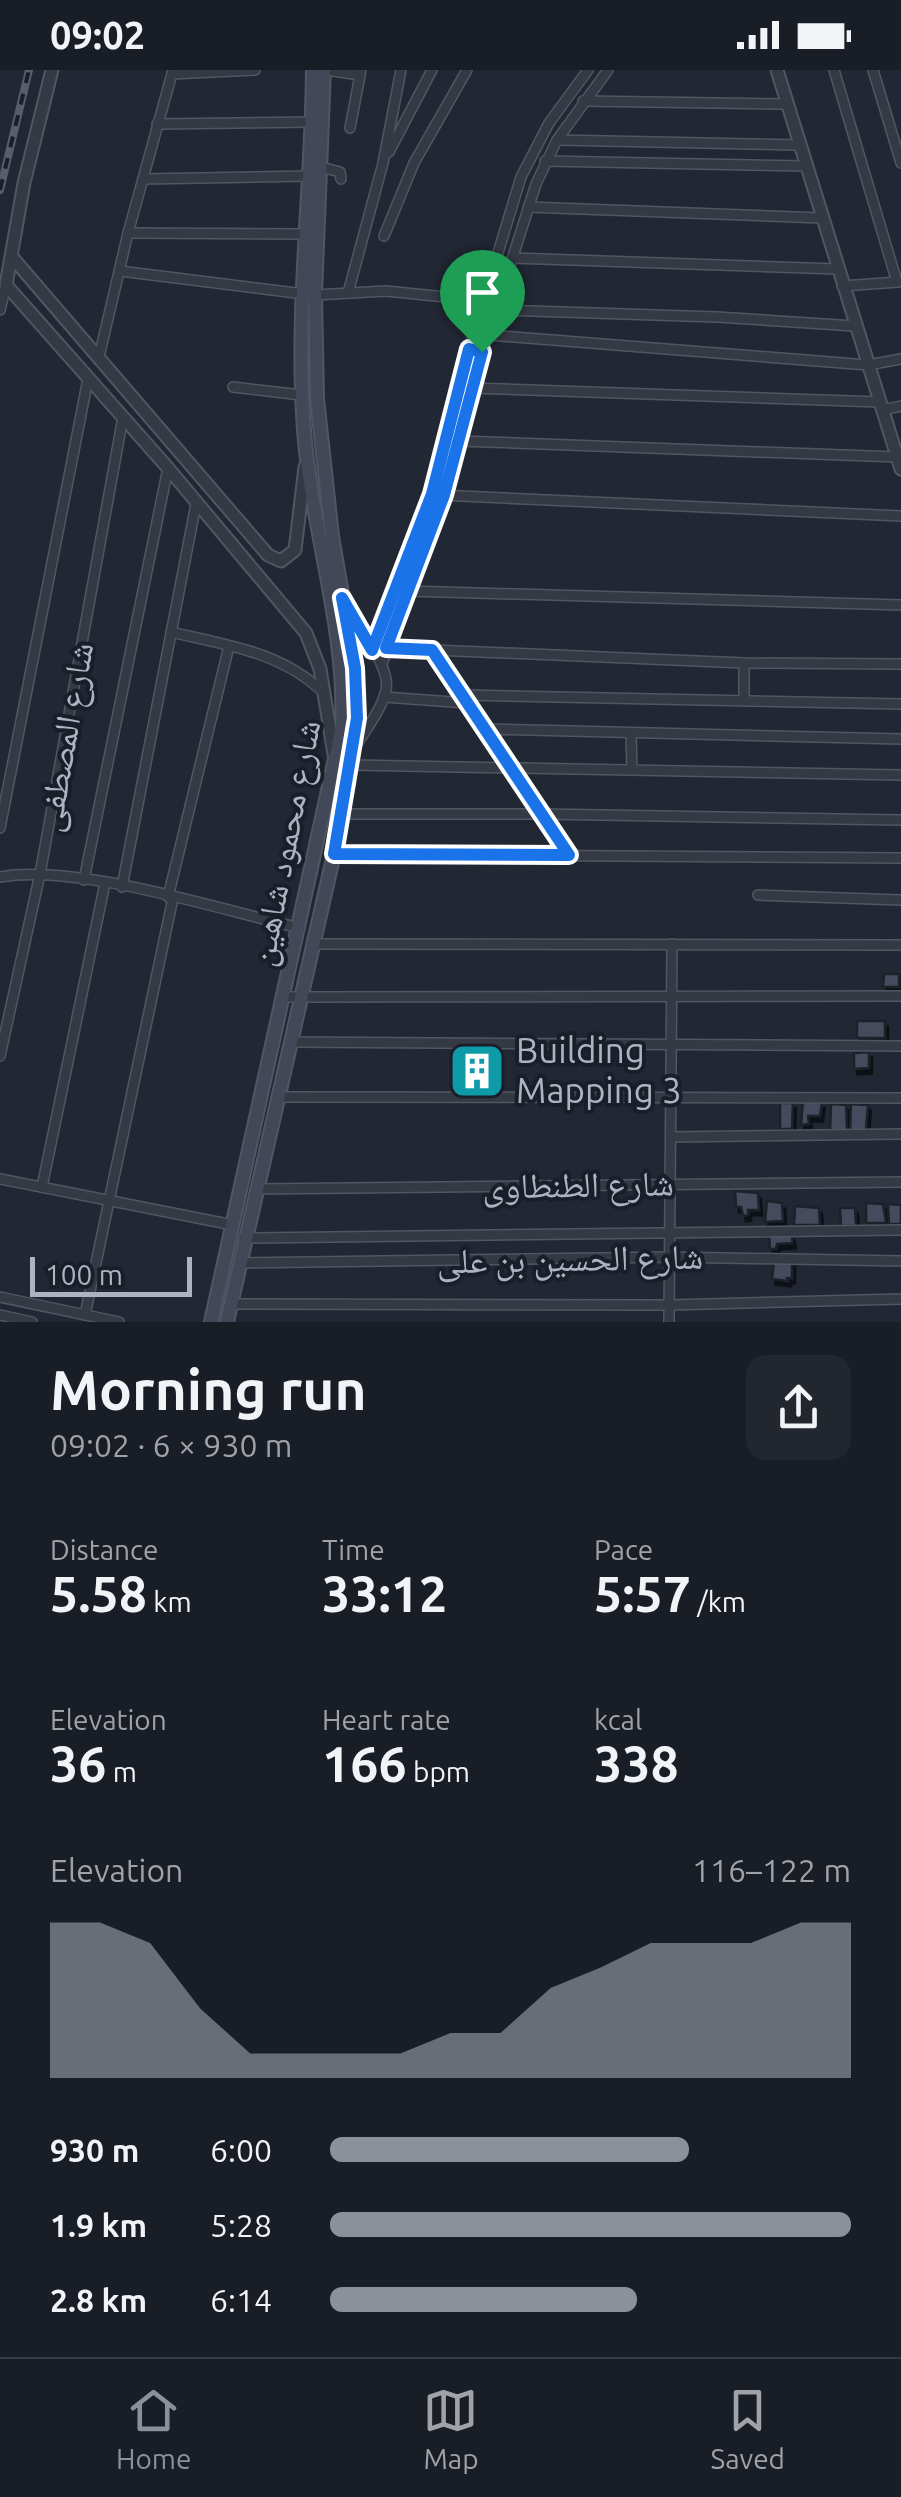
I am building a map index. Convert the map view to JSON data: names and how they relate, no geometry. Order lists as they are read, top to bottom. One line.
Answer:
{"streets":{"main road":["شارع محمود شاهين"],"street":["شارع المصطفى","شارع الطنطاوى","شارع الحسين بن على"]},"crossings":[["شارع محمود شاهين","شارع الطنطاوى"],["شارع محمود شاهين","شارع الحسين بن على"]],"places":{"building":["Building Mapping 3"]},"scale_bar":"100 m","page":{"status":"09:02","scale":"100 m","heading":["Morning run","09:02 · 6 × 930 m"],"stats":[["Distance","5.58 km"],["Time","33:12"],["Pace","5:57 /km"],["Elevation","36 m"],["Heart rate","166 bpm"],["kcal","338"]],"chart":["Elevation","116–122 m"],"list":[{"name":"930 m","note":"6:00"},{"name":"1.9 km","note":"5:28"},{"name":"2.8 km","note":"6:14"}],"tabs":["Home","Map","Saved"]}}
